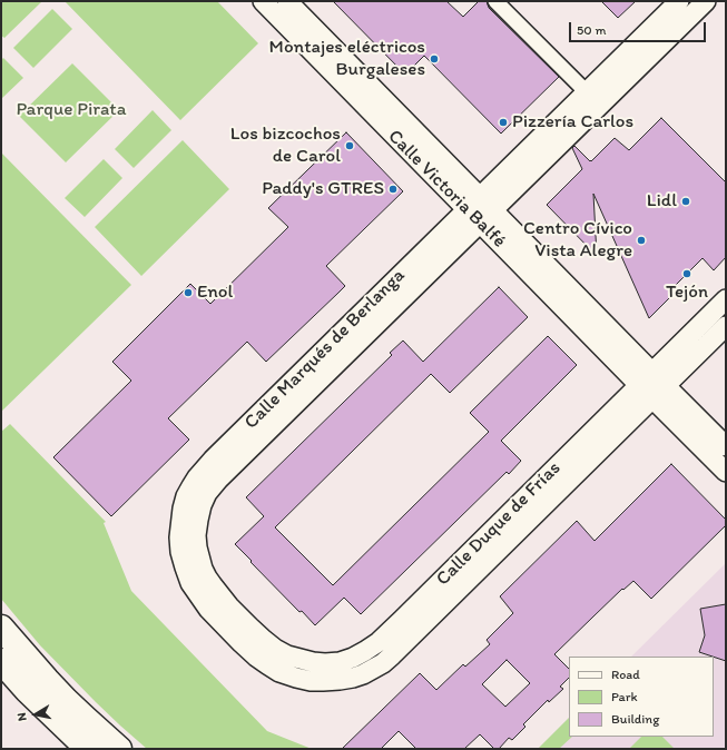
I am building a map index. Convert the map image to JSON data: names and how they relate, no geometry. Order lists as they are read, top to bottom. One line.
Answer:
{"streets":{"street":["Calle Victoria Balfé","Calle Marqués de Berlanga","Calle Duque de Frías"]},"crossings":[["Calle Victoria Balfé","Calle Marqués de Berlanga"],["Calle Victoria Balfé","Calle Duque de Frías"]],"parks":["Parque Pirata"],"places":["Montajes eléctricos Burgaleses","Pizzería Carlos","Los bizcochos de Carol","Paddy's GTRES","Lidl","Centro Cívico Vista Alegre","Tejón","Enol"],"legend":["Road","Park","Building"],"scale_bar":"50 m","north":"left"}
